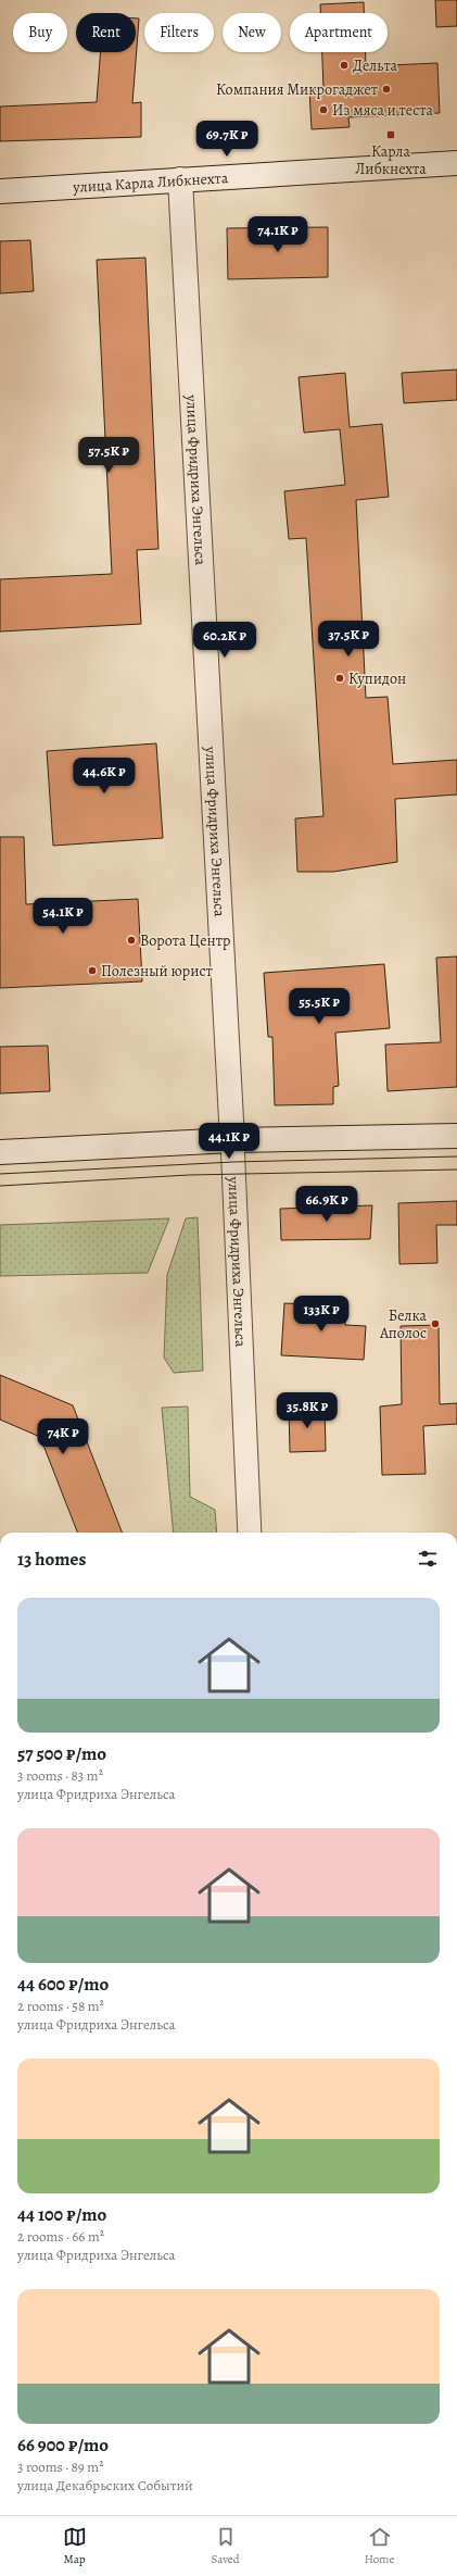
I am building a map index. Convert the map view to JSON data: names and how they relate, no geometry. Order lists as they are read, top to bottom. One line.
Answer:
{"streets":{"street":["улица Карла Либкнехта","улица Фридриха Энгельса"]},"crossings":[["улица Карла Либкнехта","улица Фридриха Энгельса"]],"places":{"other":["Дельта","Компания Микрогаджет","Из мяса и теста","Купидон","Ворота Центр","Полезный юрист","Белка Аполос"],"transit":["Карла Либкнехта"]},"page":{"chip":["Buy","Rent","Filters","New","Apartment"],"price":["69.7K ₽","74.1K ₽","57.5K ₽","37.5K ₽","60.2K ₽","44.6K ₽","54.1K ₽","55.5K ₽","44.1K ₽","66.9K ₽","133K ₽","35.8K ₽","74K ₽"],"heading":"13 homes","list":[{"name":"57 500 ₽/mo","note":"3 rooms · 83 m² · улица Фридриха Энгельса"},{"name":"44 600 ₽/mo","note":"2 rooms · 58 m² · улица Фридриха Энгельса"},{"name":"44 100 ₽/mo","note":"2 rooms · 66 m² · улица Фридриха Энгельса"},{"name":"66 900 ₽/mo","note":"3 rooms · 89 m² · улица Декабрьских Событий"}],"tabs":["Map","Saved","Home"]}}
